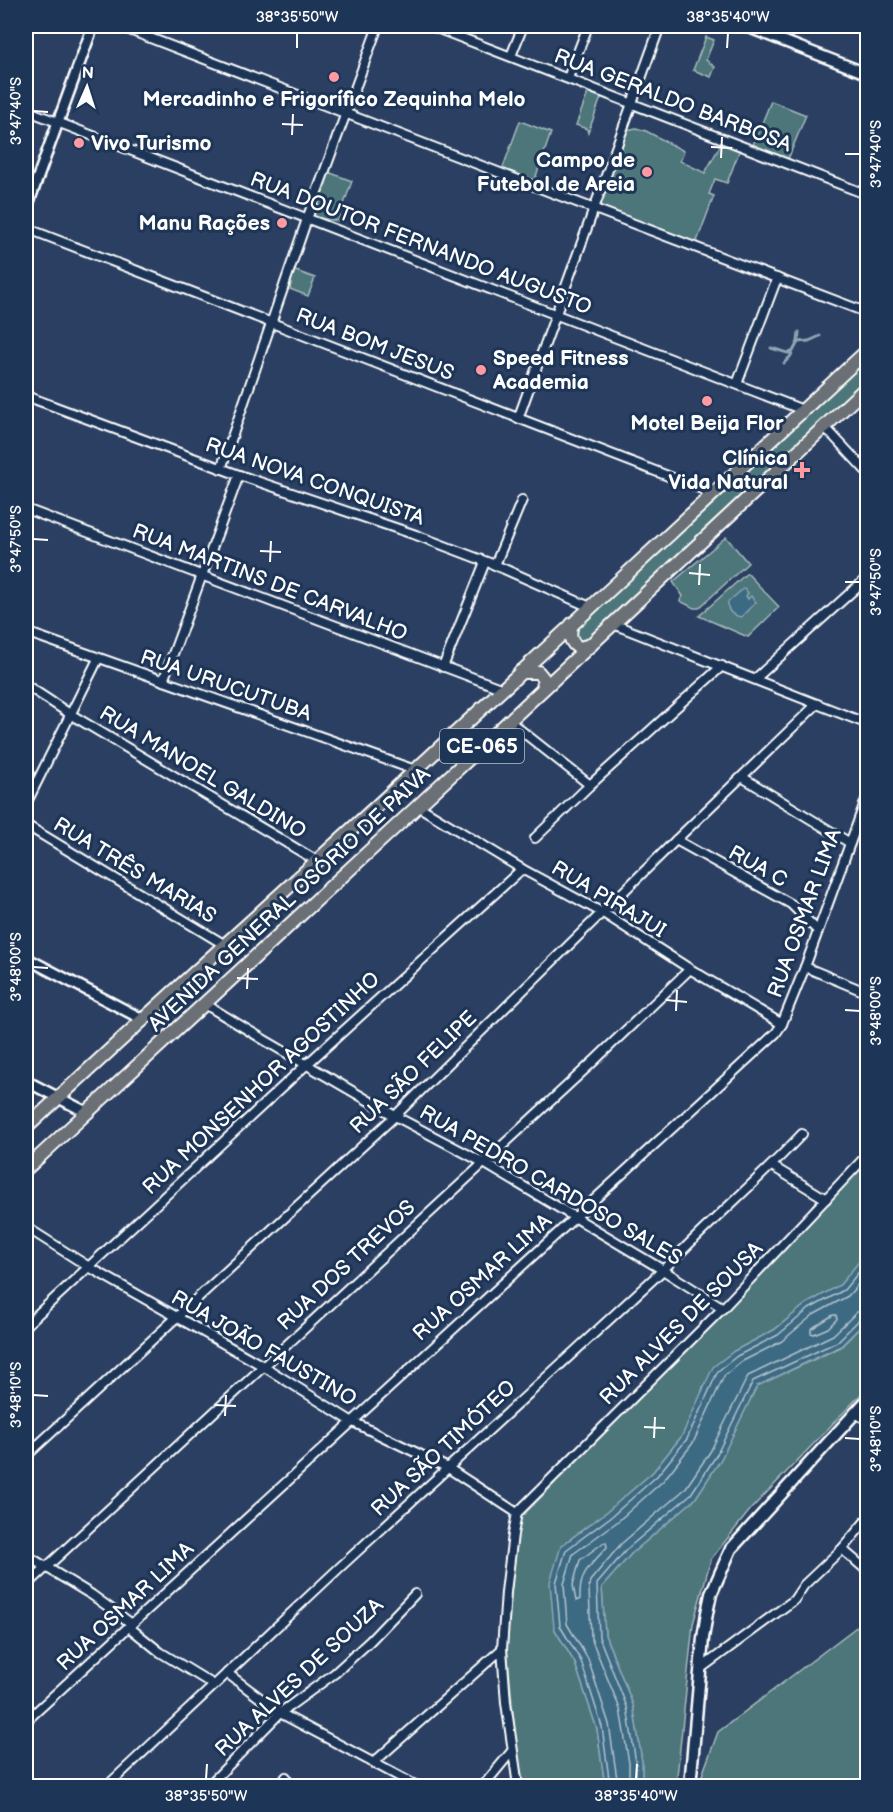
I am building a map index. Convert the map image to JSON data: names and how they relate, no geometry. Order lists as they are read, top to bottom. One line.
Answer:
{"streets":{"main road":["CE-065","AVENIDA GENERAL OSÓRIO DE PAIVA"],"street":["RUA GERALDO BARBOSA","RUA DOUTOR FERNANDO AUGUSTO","RUA BOM JESUS","RUA NOVA CONQUISTA","RUA MARTINS DE CARVALHO","RUA URUCUTUBA","RUA MANOEL GALDINO","RUA C","RUA TRÊS MARIAS","RUA PIRAJUI","RUA OSMAR LIMA","RUA SÃO FELIPE","RUA MONSENHOR AGOSTINHO","RUA PEDRO CARDOSO SALES","RUA DOS TREVOS","RUA ALVES DE SOUSA","RUA JOÃO FAUSTINO","RUA SÃO TIMÓTEO","RUA ALVES DE SOUZA"]},"crossings":[["RUA DOUTOR FERNANDO AUGUSTO","AVENIDA GENERAL OSÓRIO DE PAIVA"],["RUA BOM JESUS","AVENIDA GENERAL OSÓRIO DE PAIVA"],["RUA NOVA CONQUISTA","AVENIDA GENERAL OSÓRIO DE PAIVA"],["RUA MARTINS DE CARVALHO","AVENIDA GENERAL OSÓRIO DE PAIVA"],["RUA URUCUTUBA","AVENIDA GENERAL OSÓRIO DE PAIVA"],["RUA MANOEL GALDINO","AVENIDA GENERAL OSÓRIO DE PAIVA"],["RUA C","RUA OSMAR LIMA"],["RUA C","RUA SÃO FELIPE"],["RUA TRÊS MARIAS","AVENIDA GENERAL OSÓRIO DE PAIVA"],["AVENIDA GENERAL OSÓRIO DE PAIVA","RUA PIRAJUI"],["AVENIDA GENERAL OSÓRIO DE PAIVA","RUA PEDRO CARDOSO SALES"],["RUA PIRAJUI","RUA OSMAR LIMA"],["RUA PIRAJUI","RUA SÃO FELIPE"],["RUA PIRAJUI","RUA MONSENHOR AGOSTINHO"],["RUA PIRAJUI","RUA DOS TREVOS"],["RUA OSMAR LIMA","RUA PEDRO CARDOSO SALES"],["RUA OSMAR LIMA","RUA JOÃO FAUSTINO"],["RUA SÃO FELIPE","RUA PEDRO CARDOSO SALES"],["RUA SÃO FELIPE","RUA JOÃO FAUSTINO"],["RUA MONSENHOR AGOSTINHO","RUA PEDRO CARDOSO SALES"],["RUA MONSENHOR AGOSTINHO","RUA JOÃO FAUSTINO"],["RUA PEDRO CARDOSO SALES","RUA DOS TREVOS"],["RUA PEDRO CARDOSO SALES","RUA ALVES DE SOUSA"],["RUA PEDRO CARDOSO SALES","RUA SÃO TIMÓTEO"],["RUA DOS TREVOS","RUA JOÃO FAUSTINO"],["RUA ALVES DE SOUSA","RUA JOÃO FAUSTINO"],["RUA JOÃO FAUSTINO","RUA SÃO TIMÓTEO"]],"places":{"other":["Mercadinho e Frigorífico Zequinha Melo","Vivo Turismo","Campo de Futebol de Areia","Manu Rações","Speed Fitness Academia","Motel Beija Flor"],"health":["Clínica Vida Natural"]},"north":"top","coordinates":["38°35'50\"W","38°35'40\"W","3°47'40\"S","3°47'50\"S","3°48'00\"S","3°48'10\"S"]}
